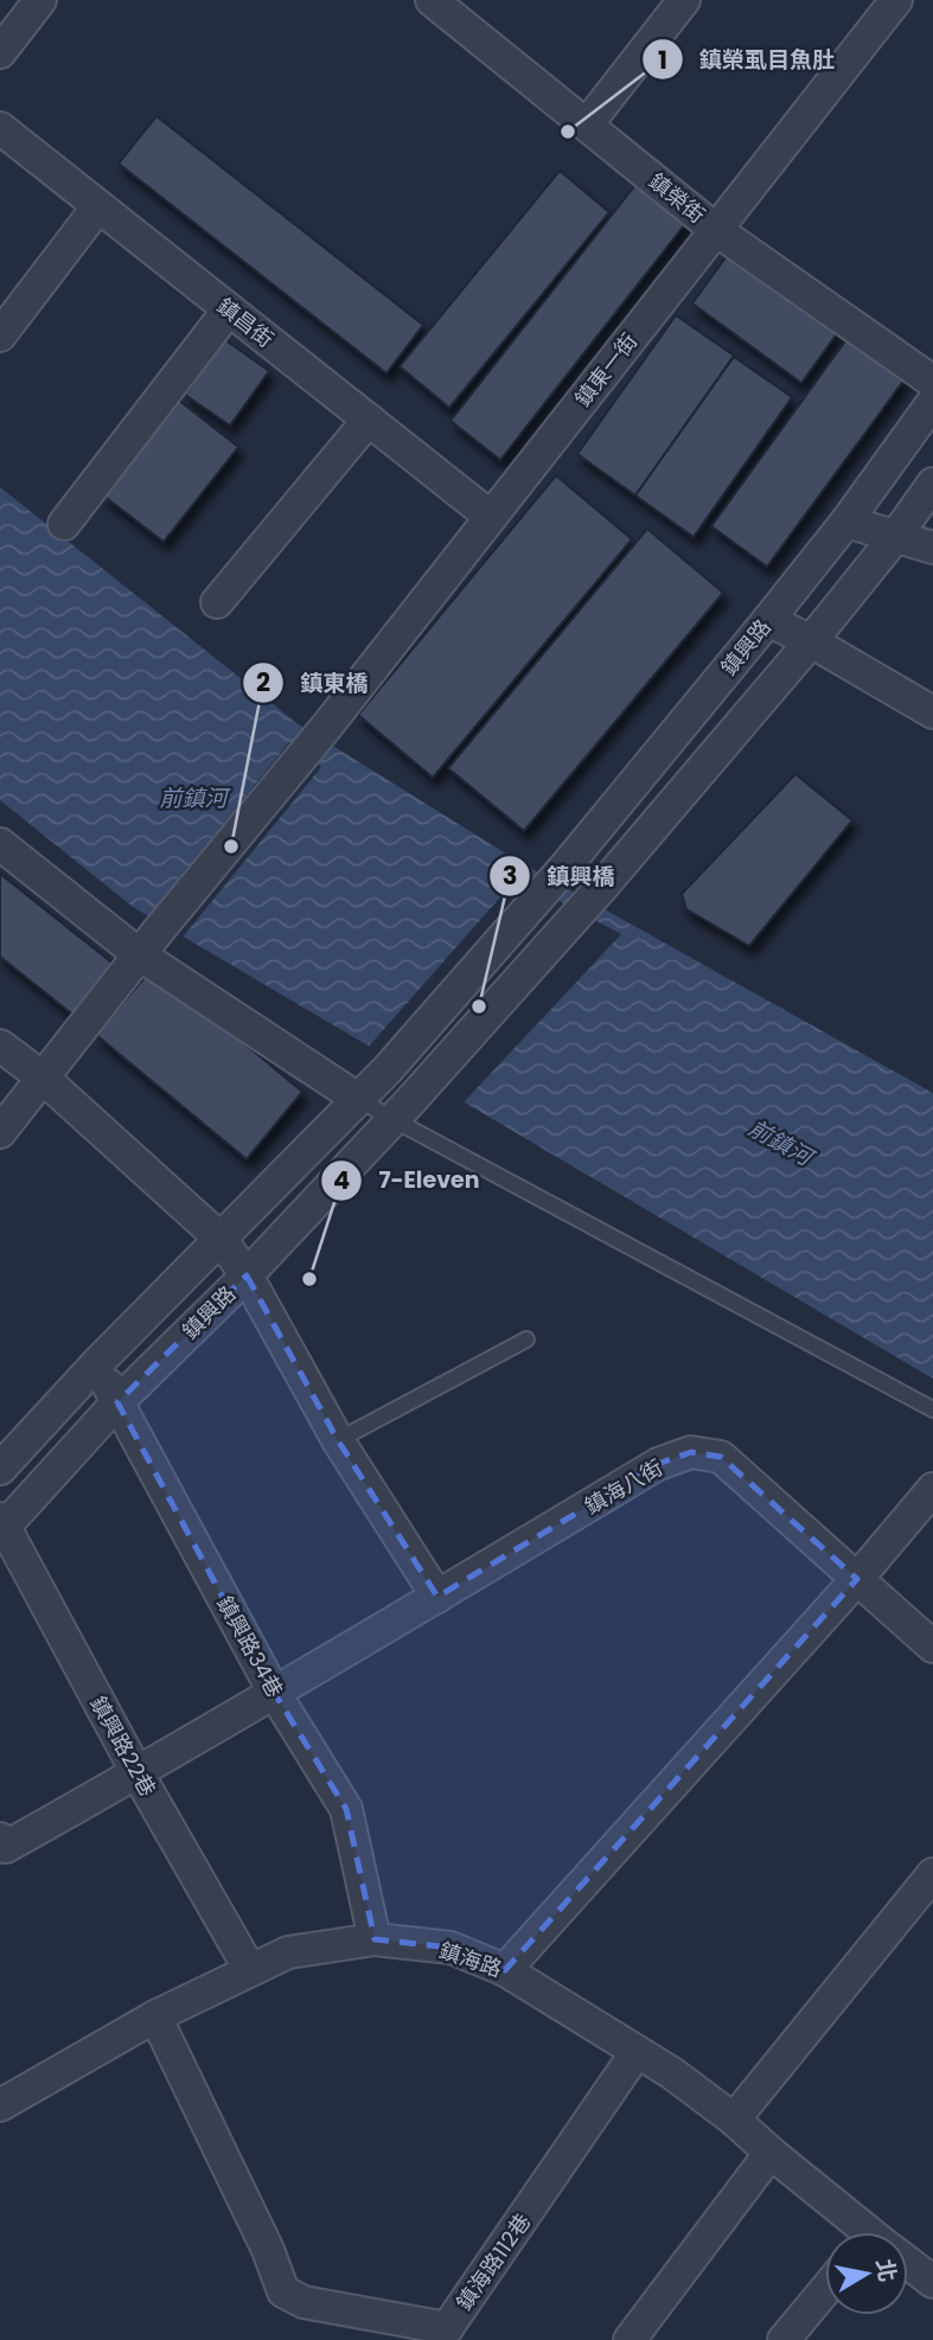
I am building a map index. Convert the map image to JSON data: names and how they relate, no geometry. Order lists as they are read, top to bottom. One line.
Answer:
{"streets":{"street":["鎮榮街","鎮昌街","鎮東一街","鎮興路","鎮海八街","鎮興路34巷","鎮興路22巷","鎮海路","鎮海路112巷"]},"crossings":[["鎮榮街","鎮東一街"],["鎮昌街","鎮東一街"],["鎮興路","鎮興路34巷"],["鎮興路","鎮興路22巷"],["鎮海八街","鎮興路34巷"],["鎮海八街","鎮興路22巷"],["鎮興路34巷","鎮海路"],["鎮興路22巷","鎮海路"],["鎮海路","鎮海路112巷"]],"water":["前鎮河"],"places":["鎮榮虱目魚肚","鎮東橋","鎮興橋","7-Eleven"],"north":"right"}
